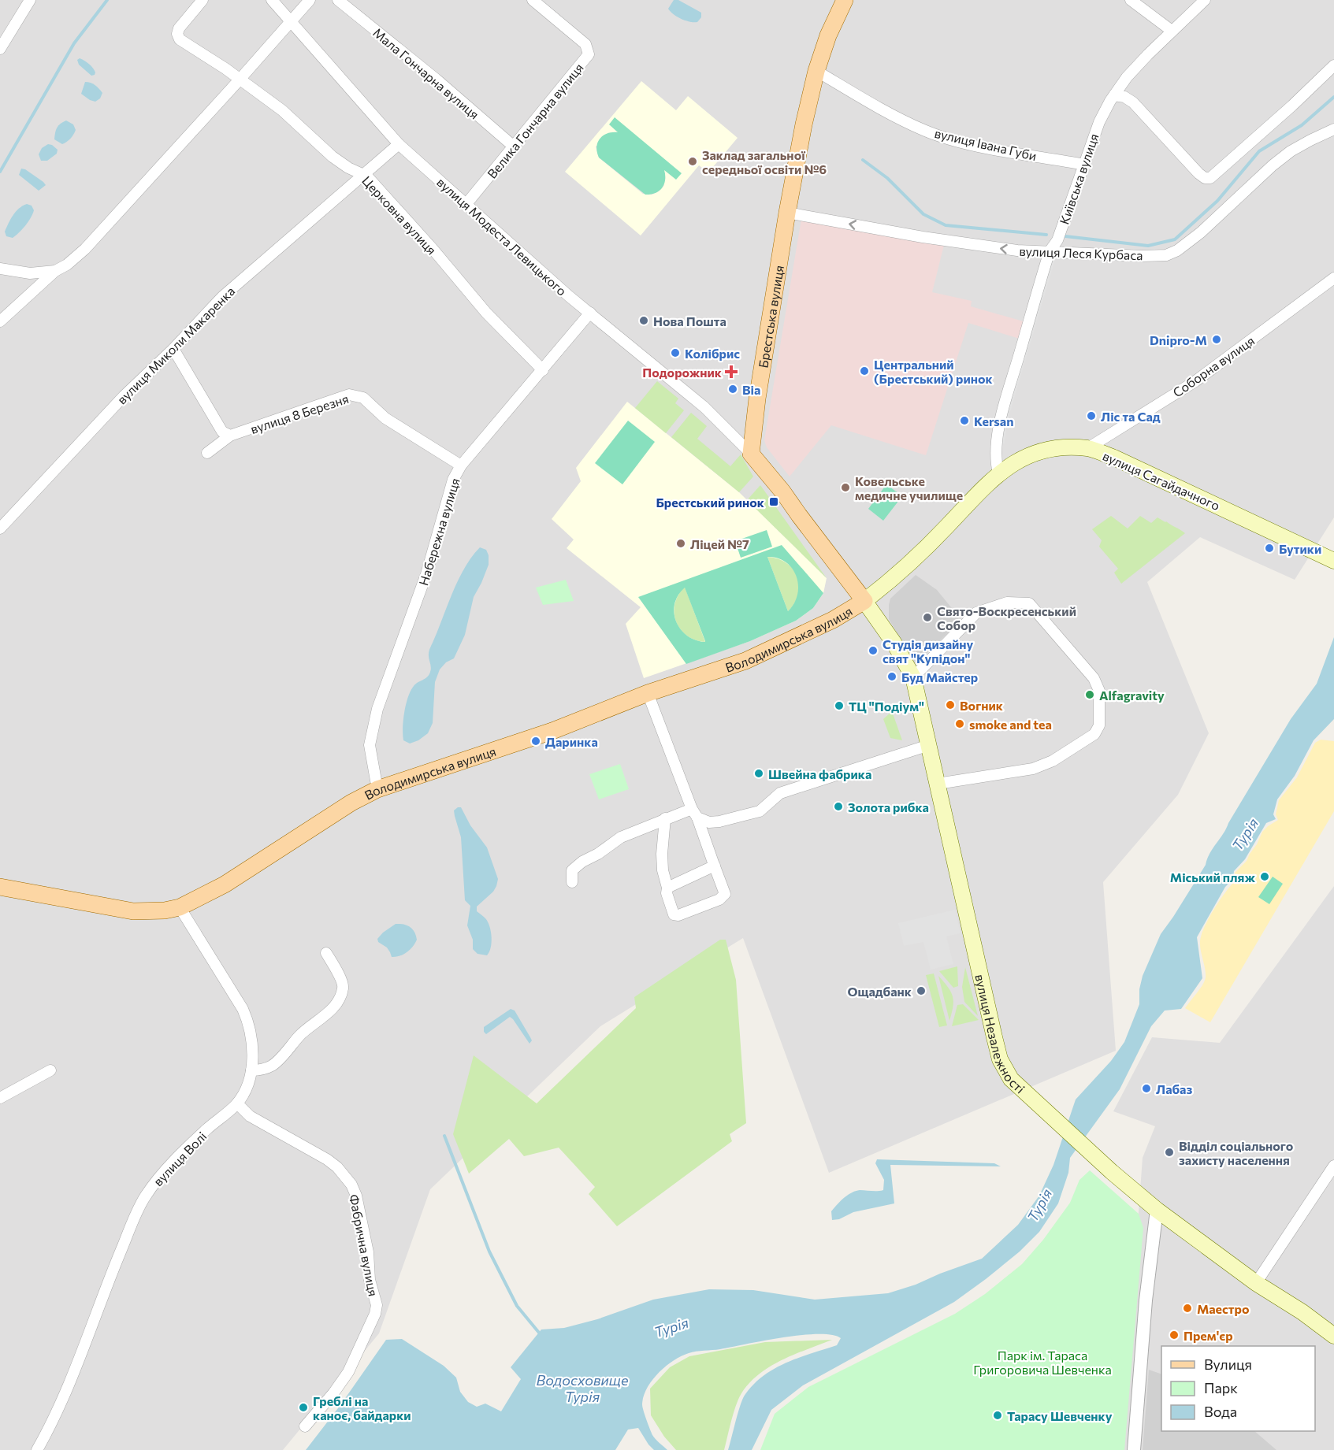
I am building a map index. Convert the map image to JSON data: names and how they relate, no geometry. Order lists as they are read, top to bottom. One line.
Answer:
{"streets":{"main road":["Брестська вулиця","вулиця Сагайдачного","Володимирська вулиця","вулиця Незалежності"],"street":["Мала Гончарна вулиця","Велика Гончарна вулиця","вулиця Івана Губи","Київська вулиця","Церковна вулиця","вулиця Модеста Левицького","вулиця Леся Курбаса","вулиця Миколи Макаренка","Соборна вулиця","вулиця 8 Березня","Набережна вулиця","вулиця Волі","Фабрична вулиця"]},"crossings":[["Мала Гончарна вулиця","Велика Гончарна вулиця"],["Велика Гончарна вулиця","вулиця Модеста Левицького"],["вулиця Івана Губи","Київська вулиця"],["вулиця Івана Губи","Брестська вулиця"],["Київська вулиця","вулиця Леся Курбаса"],["Київська вулиця","вулиця Сагайдачного"],["Церковна вулиця","вулиця Миколи Макаренка"],["Церковна вулиця","Набережна вулиця"],["вулиця Модеста Левицького","Брестська вулиця"],["вулиця Модеста Левицького","вулиця Миколи Макаренка"],["вулиця Модеста Левицького","Набережна вулиця"],["вулиця Леся Курбаса","Брестська вулиця"],["Соборна вулиця","вулиця Сагайдачного"],["вулиця 8 Березня","Набережна вулиця"],["вулиця Сагайдачного","Володимирська вулиця"],["вулиця Сагайдачного","вулиця Незалежності"],["Набережна вулиця","Володимирська вулиця"],["Володимирська вулиця","вулиця Незалежності"],["Володимирська вулиця","вулиця Волі"],["вулиця Волі","Фабрична вулиця"]],"one_way":["вулиця Леся Курбаса"],"water":["Турія","Водосховище Турія"],"parks":["Парк ім. Тараса Григоровича Шевченка"],"places":{"other":["Заклад загальної середньої освіти №6","Нова Пошта","Dnipro-M","Колібрис","Центральний (Брестський) ринок","Віа","Ліс та Сад","Kersan","Ковельське медичне училище","Ліцей №7","Бутики","Свято-Воскресенський Собор","Студія дизайну свят \"Купідон\"","Буд Майстер","Alfagravity","Вогник","ТЦ \"Подіум\"","smoke and tea","Даринка","Швейна фабрика","Золота рибка","Міський пляж","Ощадбанк","Лабаз","Відділ соціального захисту населення","Маестро","Прем'єр","Греблі на каноє, байдарки","Тарасу Шевченку"],"health":["Подорожник"],"transit":["Брестський ринок"]},"legend":["Вулиця","Парк","Вода"]}
